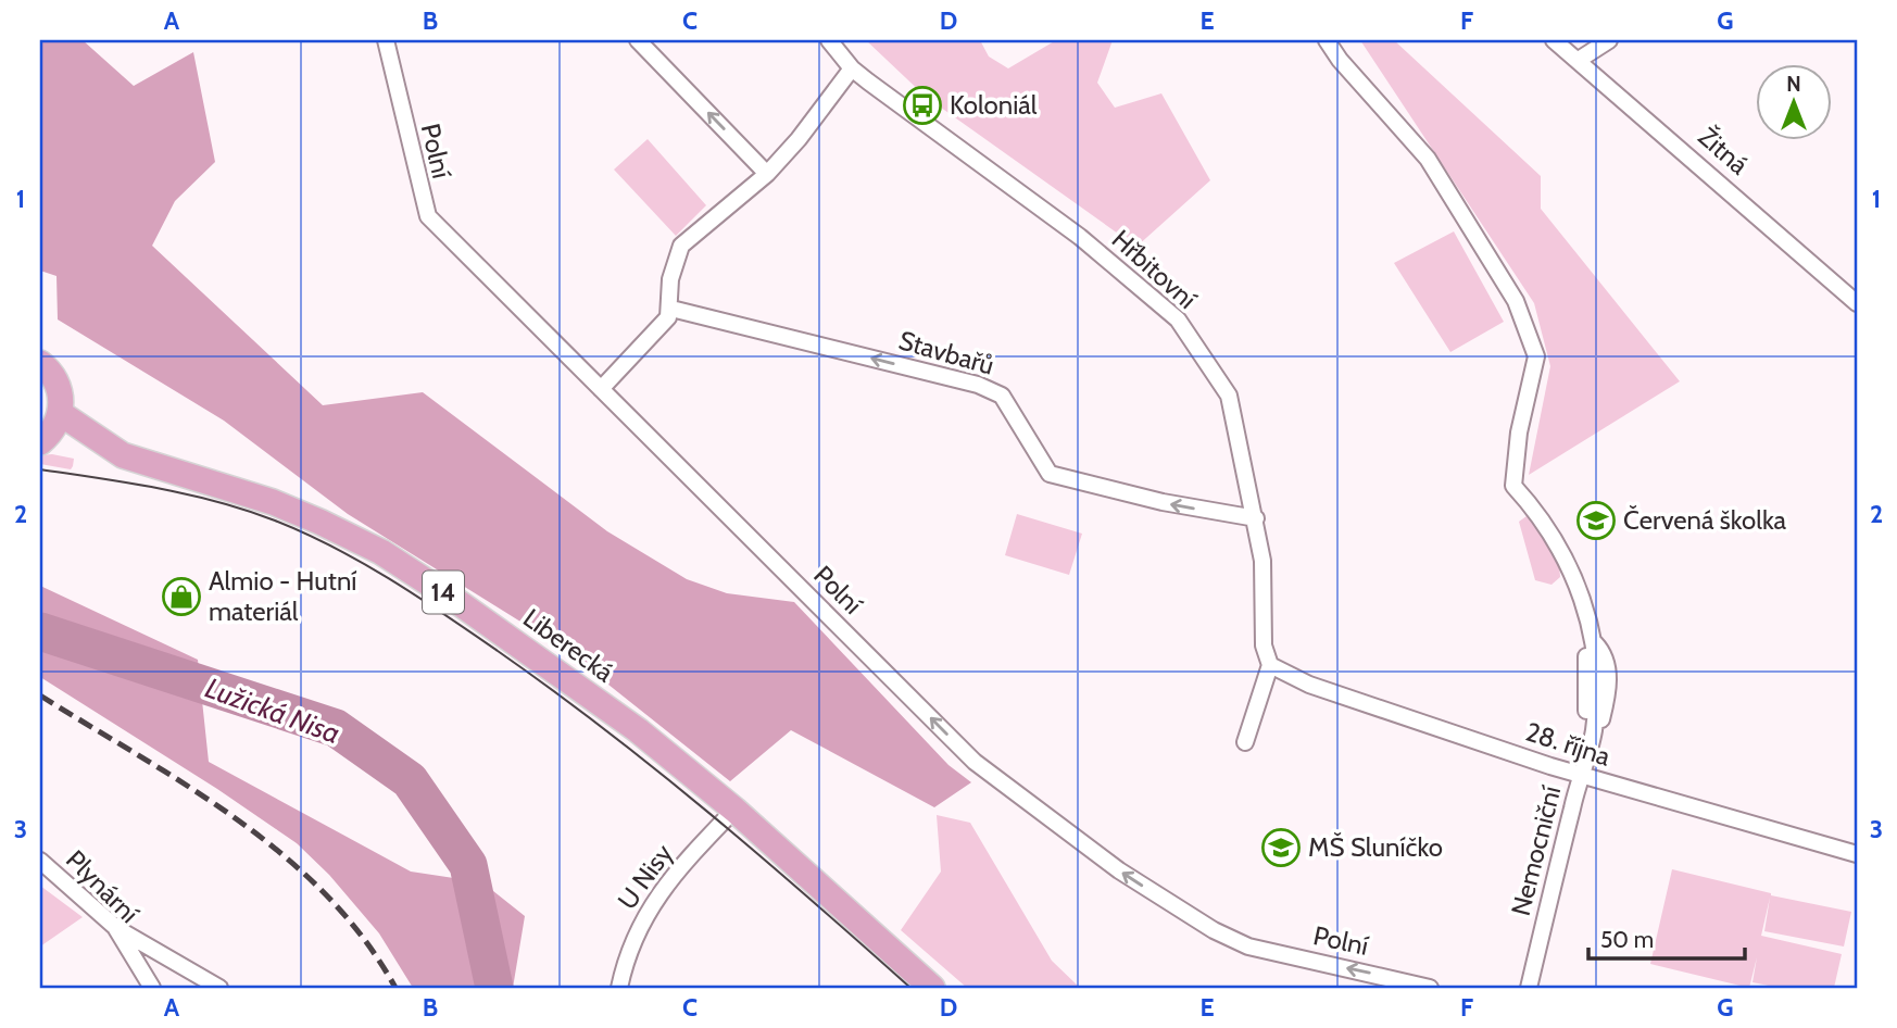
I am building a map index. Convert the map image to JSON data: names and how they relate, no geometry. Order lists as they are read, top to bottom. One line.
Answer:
{"streets":{"main road":["14","Liberecká"],"street":["Polní","Žitná","Hřbitovní","Stavbařů","28. října","Nemocniční","U Nisy","Plynární"]},"crossings":[["Hřbitovní","Stavbařů"],["Hřbitovní","28. října"],["Liberecká","U Nisy"],["28. října","Nemocniční"]],"one_way":["Polní","Stavbařů"],"water":["Lužická Nisa"],"places":{"bus stop":["Koloniál"],"school or university":["Červená školka","MŠ Sluníčko"],"shop":["Almio - Hutní materiál"]},"scale_bar":"50 m","north":"top","grid":{"columns":["A","B","C","D","E","F","G"],"rows":["1","2","3"]}}
